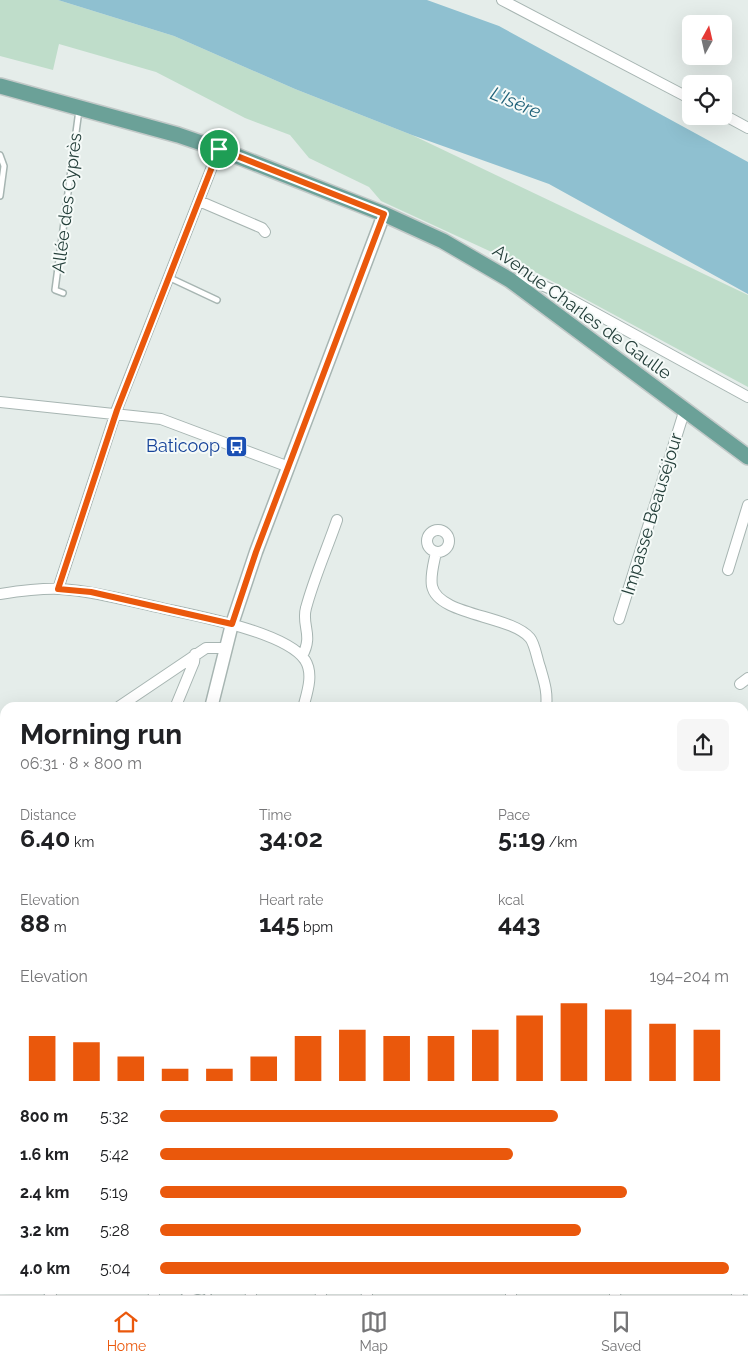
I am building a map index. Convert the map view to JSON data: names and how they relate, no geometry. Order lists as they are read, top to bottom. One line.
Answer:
{"streets":{"main road":["Avenue Charles de Gaulle"],"street":["Impasse Beauséjour"],"lane":["Allée des Cyprès"]},"crossings":[["Allée des Cyprès","Avenue Charles de Gaulle"],["Avenue Charles de Gaulle","Impasse Beauséjour"]],"water":["L'Isère"],"places":{"bus stop":["Baticoop"]},"north":"top","page":{"heading":["Morning run","06:31 · 8 × 800 m"],"stats":[["Distance","6.40 km"],["Time","34:02"],["Pace","5:19 /km"],["Elevation","88 m"],["Heart rate","145 bpm"],["kcal","443"]],"chart":["Elevation","194–204 m"],"list":[{"name":"800 m","note":"5:32"},{"name":"1.6 km","note":"5:42"},{"name":"2.4 km","note":"5:19"},{"name":"3.2 km","note":"5:28"},{"name":"4.0 km","note":"5:04"}],"tabs":["Home","Map","Saved"]}}
